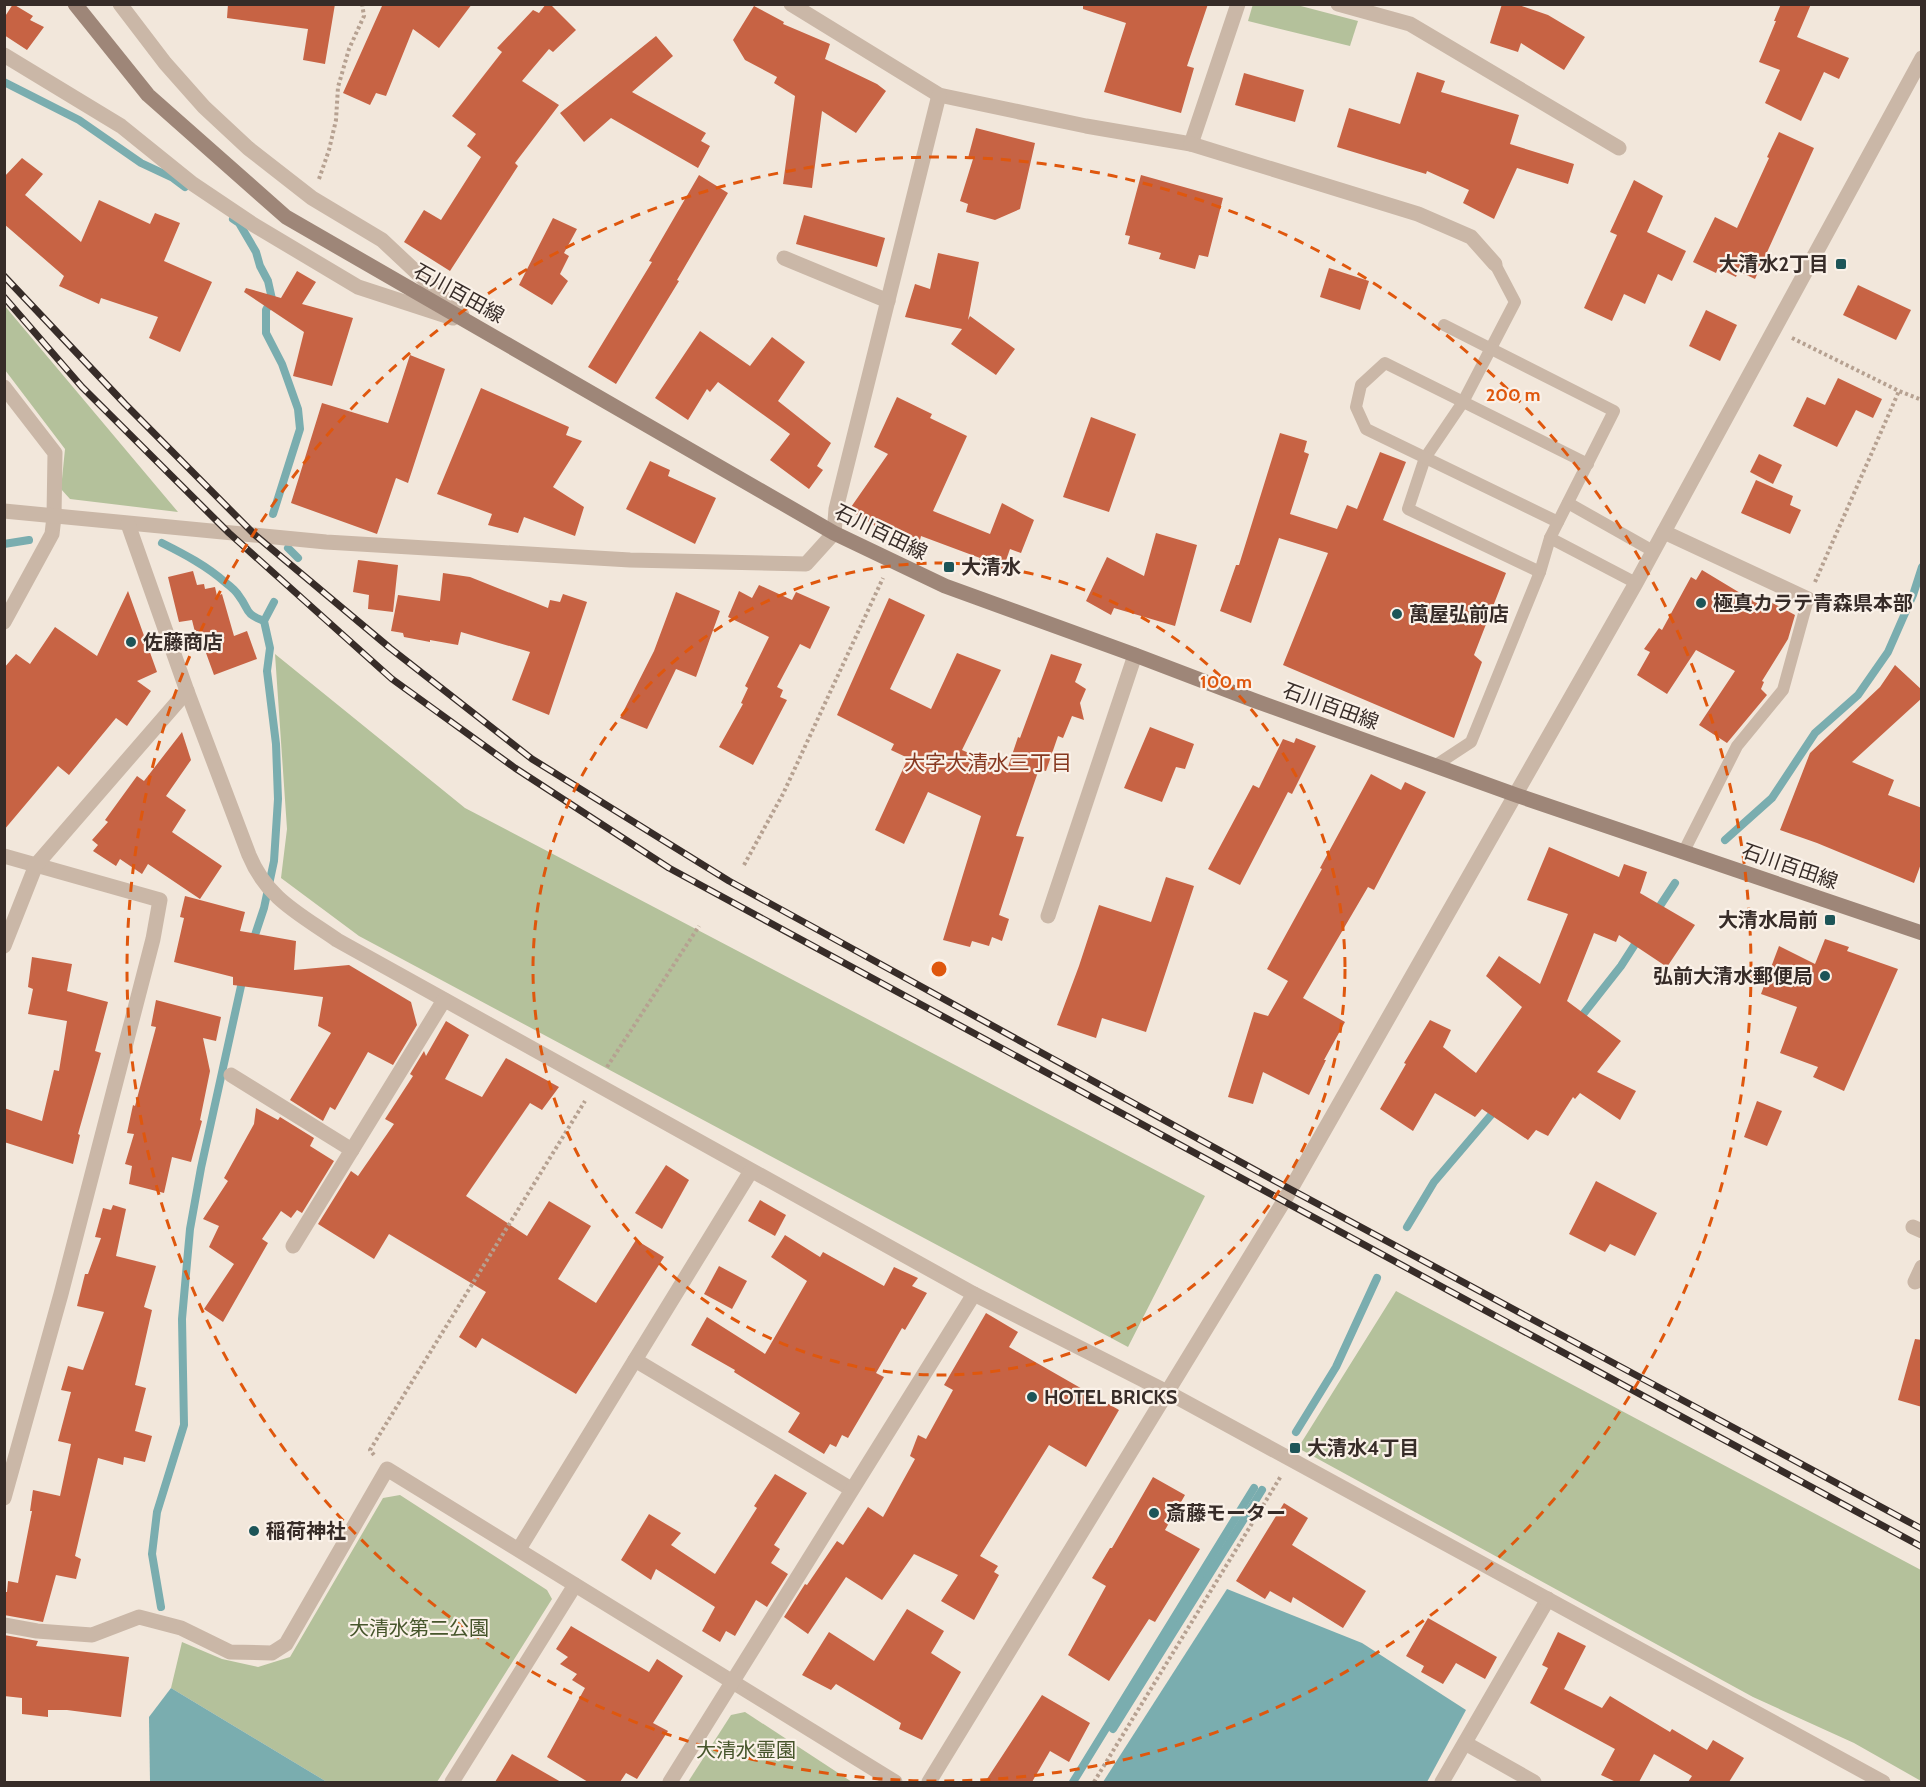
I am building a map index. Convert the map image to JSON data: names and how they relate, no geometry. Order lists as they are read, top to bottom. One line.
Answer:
{"streets":{"main road":["石川百田線"]},"districts":["大字大清水三丁目"],"parks":["大清水第二公園","大清水霊園"],"places":{"transit":["大清水2丁目","大清水","大清水局前","大清水4丁目"],"other":["極真カラテ青森県本部","萬屋弘前店","佐藤商店","弘前大清水郵便局","HOTEL BRICKS","斎藤モーター","稲荷神社"]},"rings":["200 m","100 m"]}
